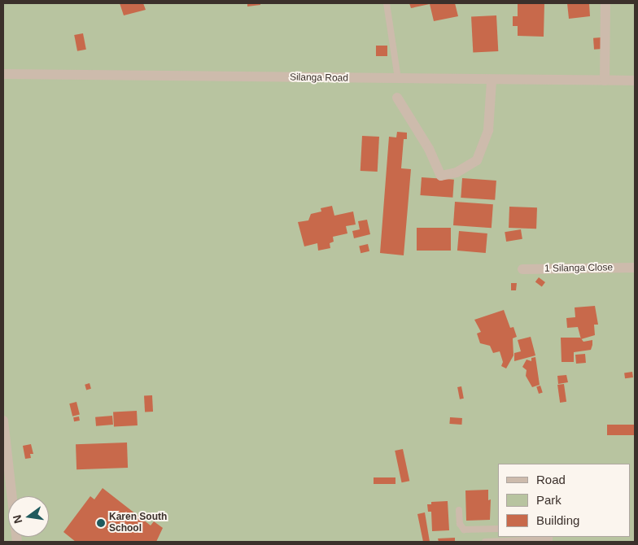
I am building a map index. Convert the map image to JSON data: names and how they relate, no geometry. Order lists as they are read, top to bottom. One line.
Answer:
{"streets":{"street":["Silanga Road","1 Silanga Close"]},"places":["Karen South School"],"legend":["Road","Park","Building"],"north":"left"}
